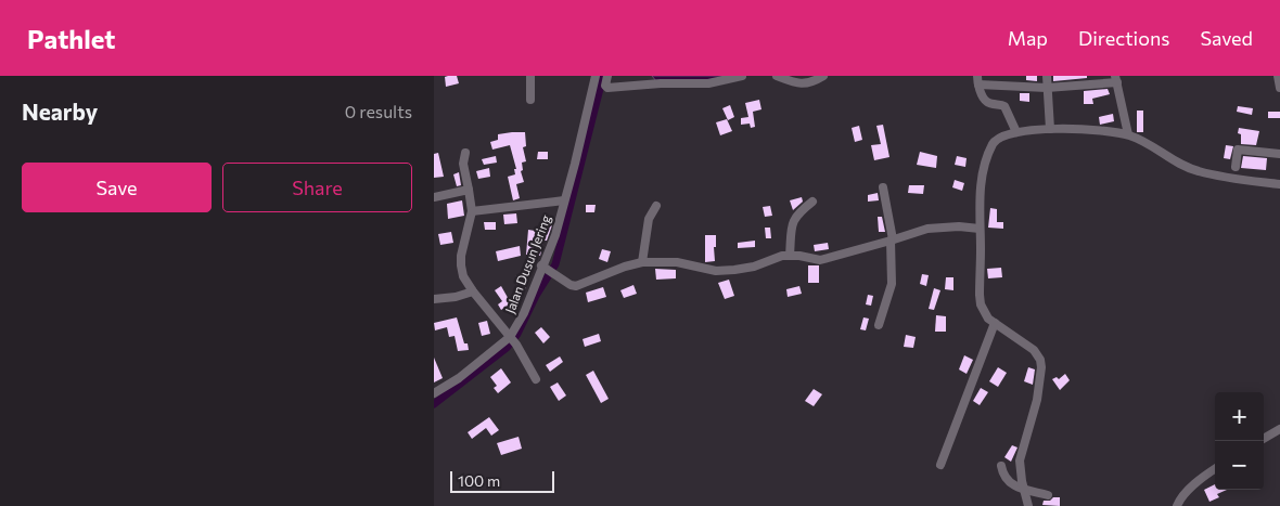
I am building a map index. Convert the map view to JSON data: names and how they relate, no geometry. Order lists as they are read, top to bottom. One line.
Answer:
{"streets":{"street":["Jalan Dusun Jering"]},"scale_bar":"100 m","page":{"header":"Pathlet","nav":["Map","Directions","Saved"],"heading":["Nearby","0 results"],"buttons":["Save","Share"],"map_buttons":["+","−"],"scale":"100 m"}}
